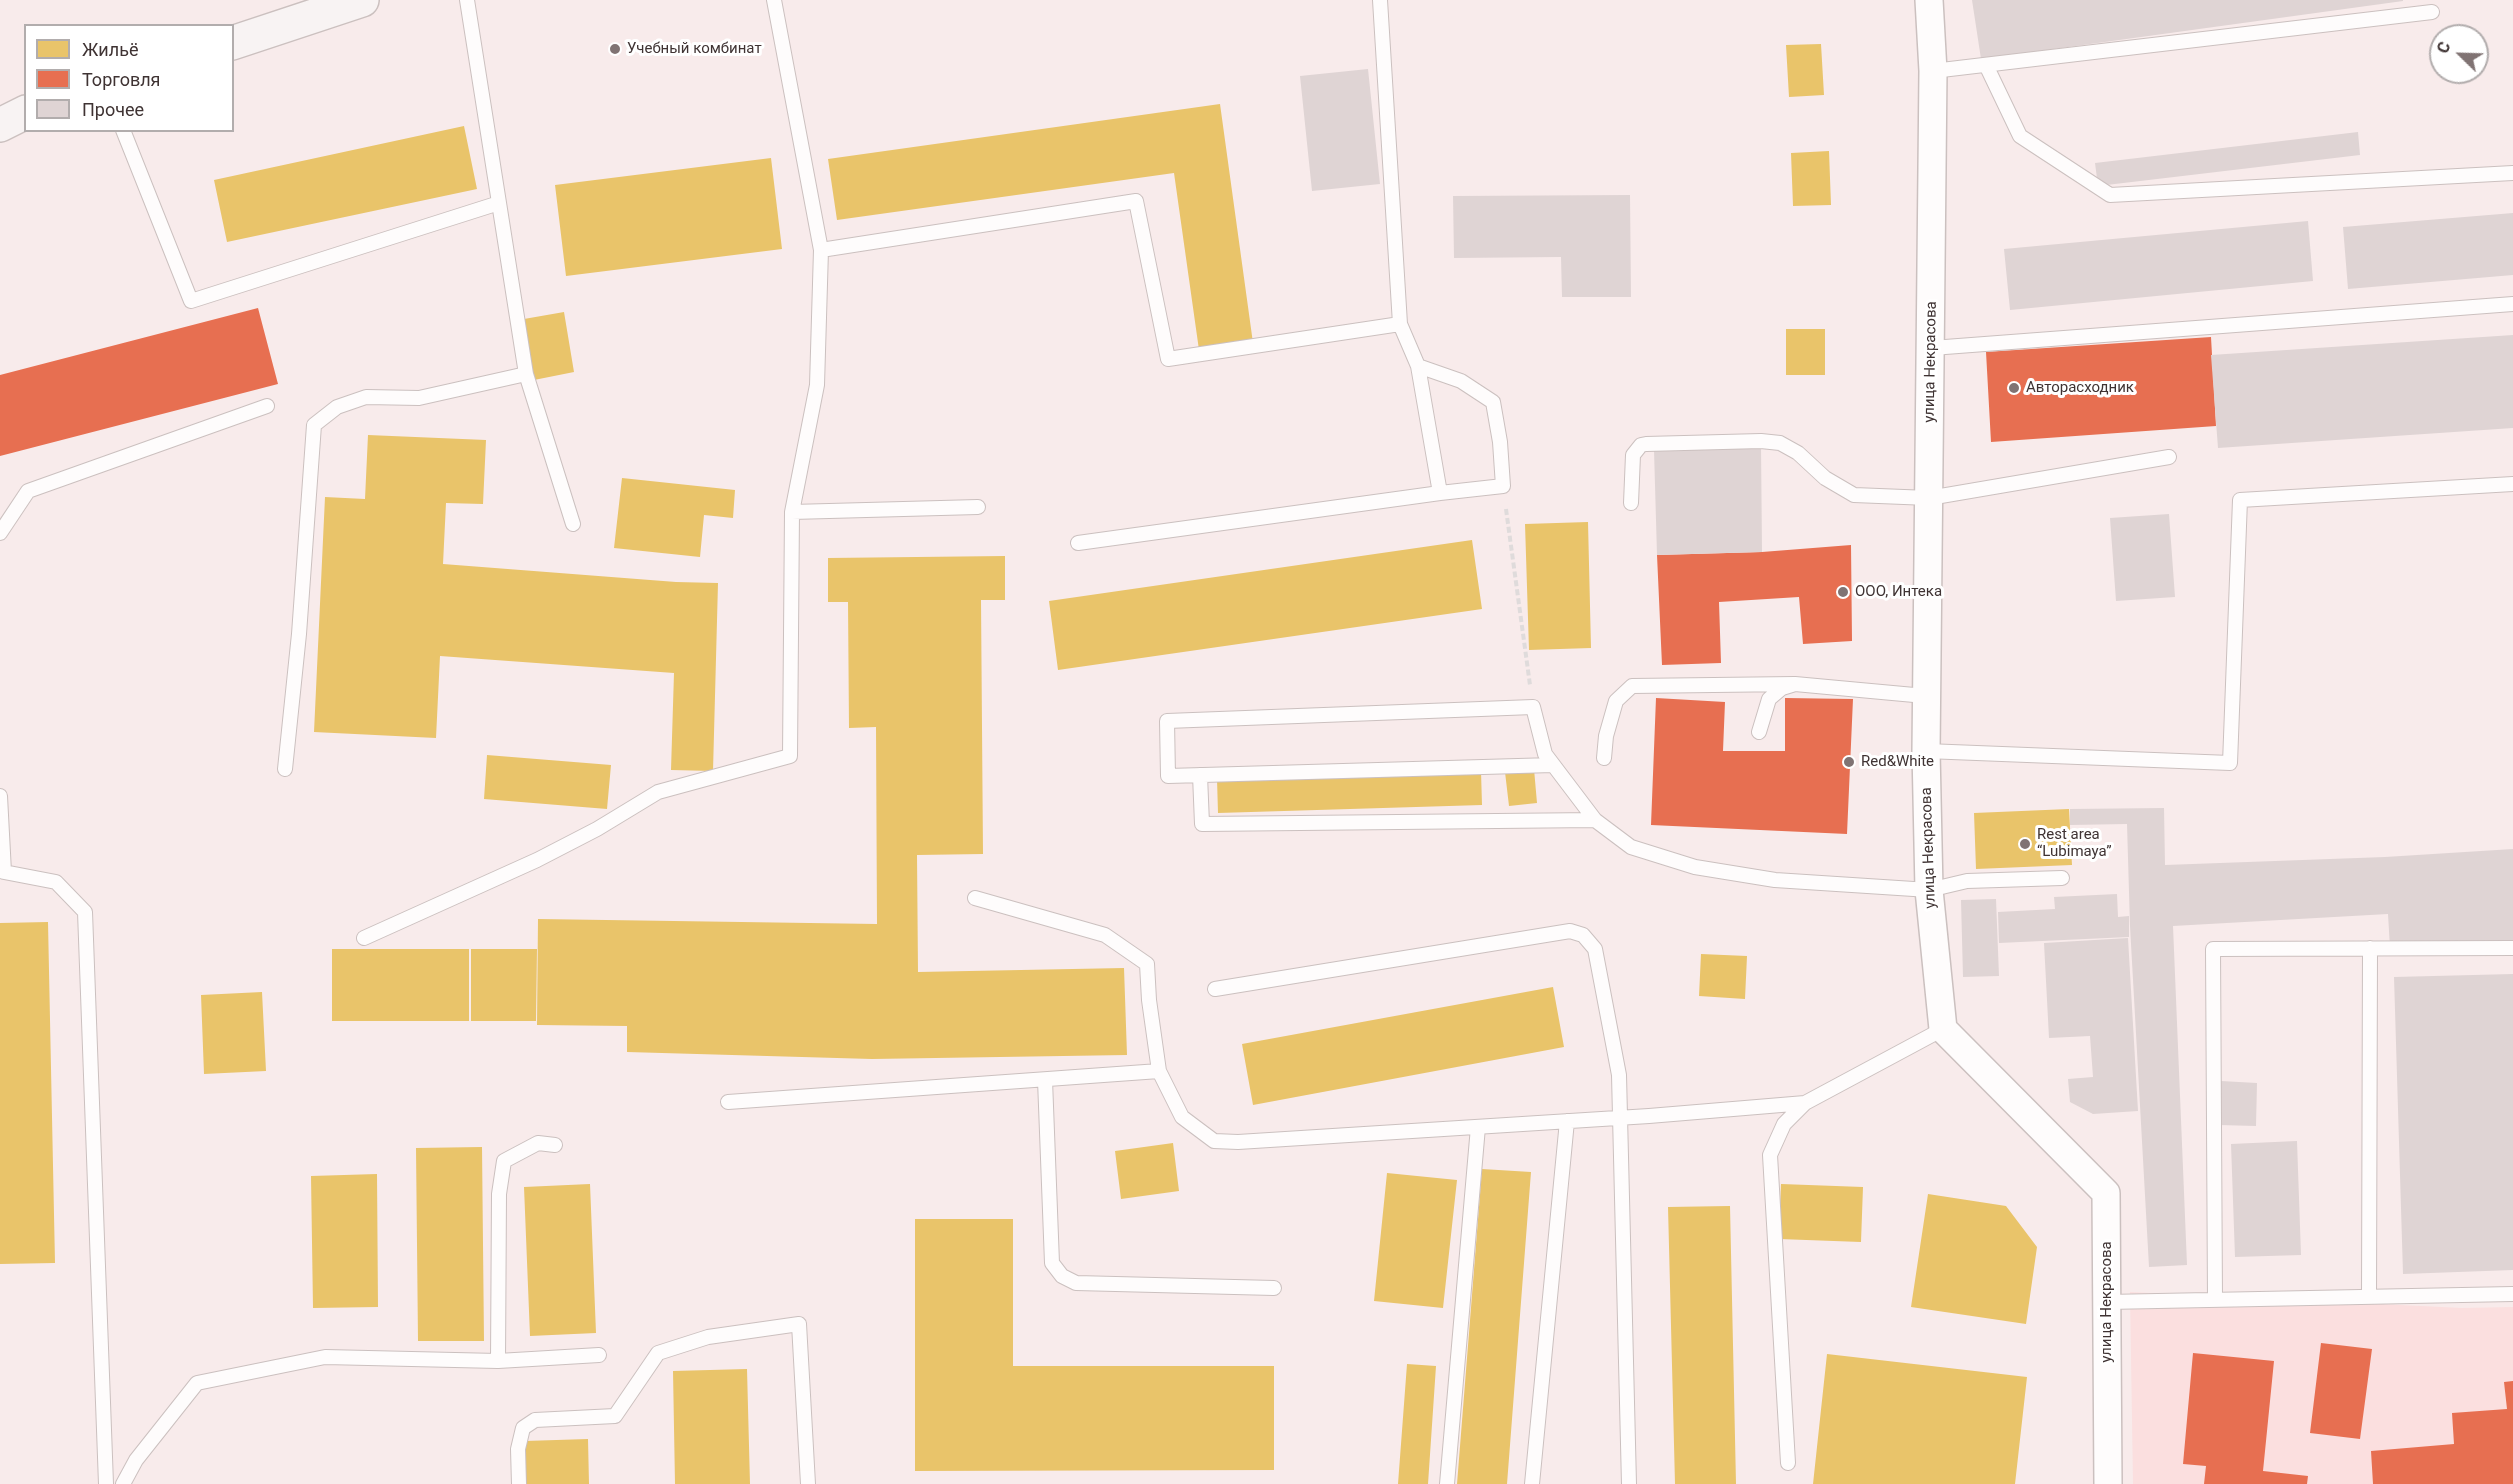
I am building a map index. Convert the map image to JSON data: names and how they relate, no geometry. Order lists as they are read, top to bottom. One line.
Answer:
{"streets":{"street":["улица Некрасова"]},"places":["Учебный комбинат","Авторасходник","ООО, Интека","Red&White","Rest area “Lubimaya”"],"legend":["Жильё","Торговля","Прочее"],"north":"top left"}
